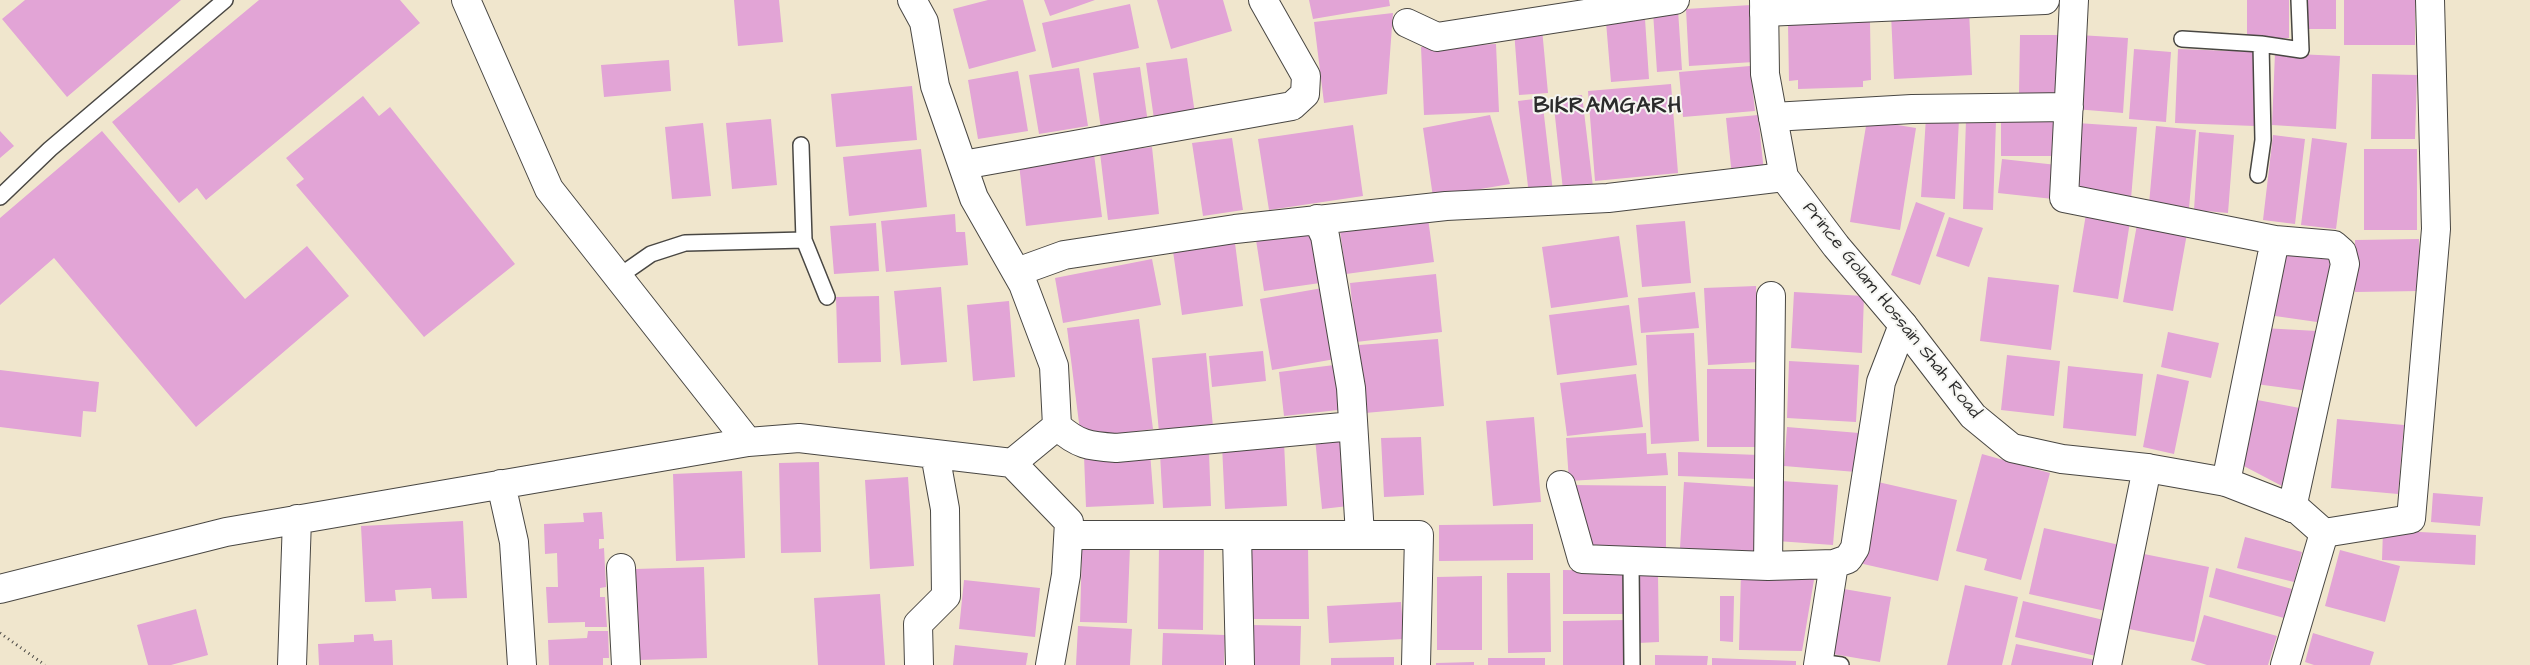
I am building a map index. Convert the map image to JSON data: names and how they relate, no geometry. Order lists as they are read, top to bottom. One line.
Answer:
{"streets":{"street":["Prince Golam Hossain Shah Road"]},"districts":["BIKRAMGARH"]}
